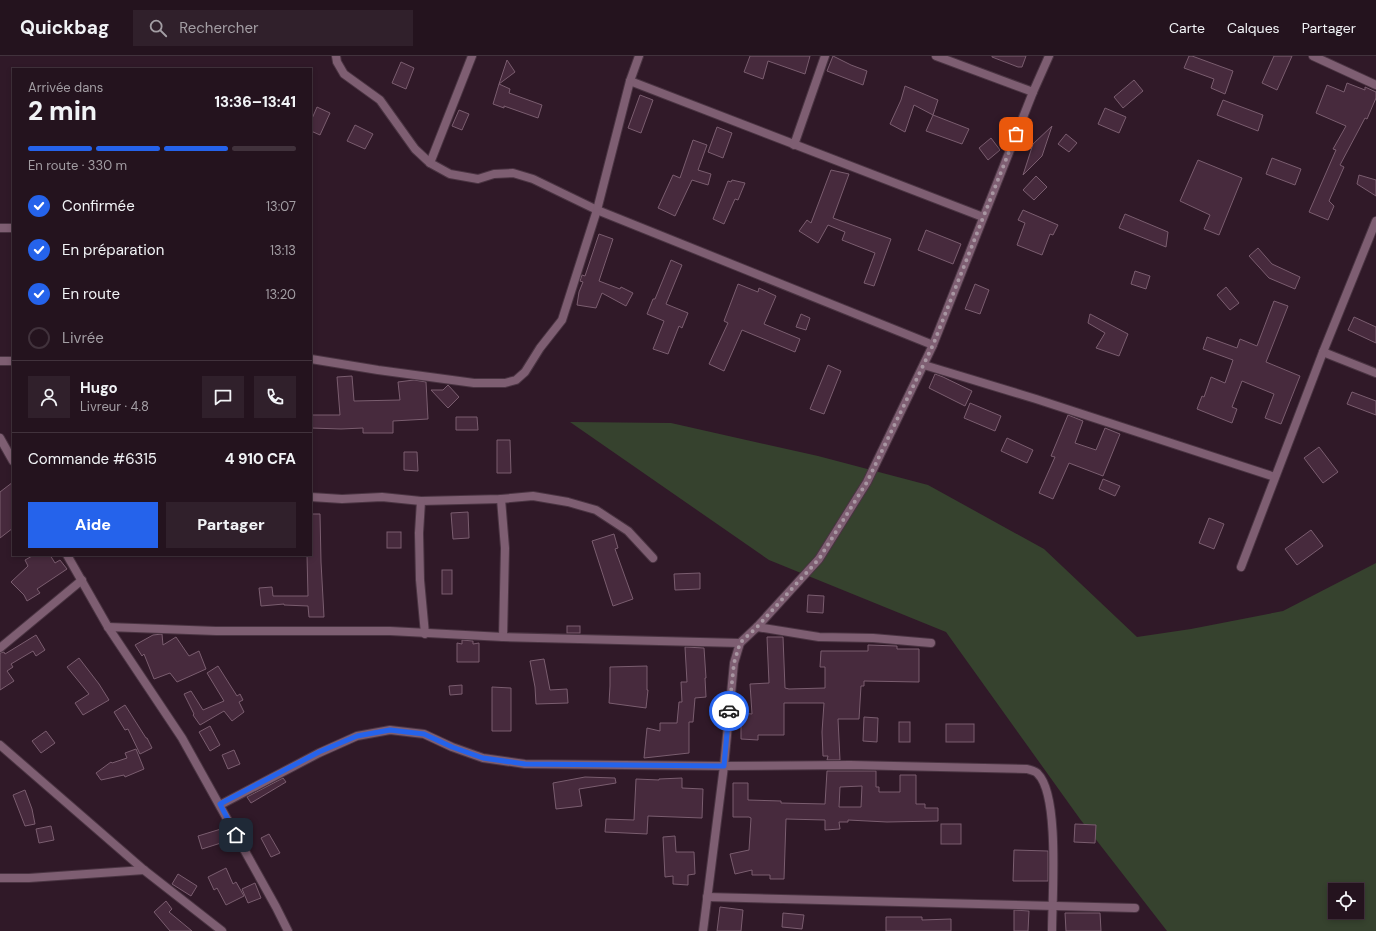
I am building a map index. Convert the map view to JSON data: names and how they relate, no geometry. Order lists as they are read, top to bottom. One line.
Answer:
{"page":{"header":"Quickbag","search":"Rechercher","nav":["Carte","Calques","Partager"],"heading":["2 min","Arrivée dans","13:36–13:41"],"panel":["Hugo","Livreur · 4.8","Commande #6315","4 910 CFA"],"bar":"En route · 330 m","list":[["Confirmée","13:07"],["En préparation","13:13"],["En route","13:20"],"Livrée"],"buttons":["Aide","Partager"]}}
